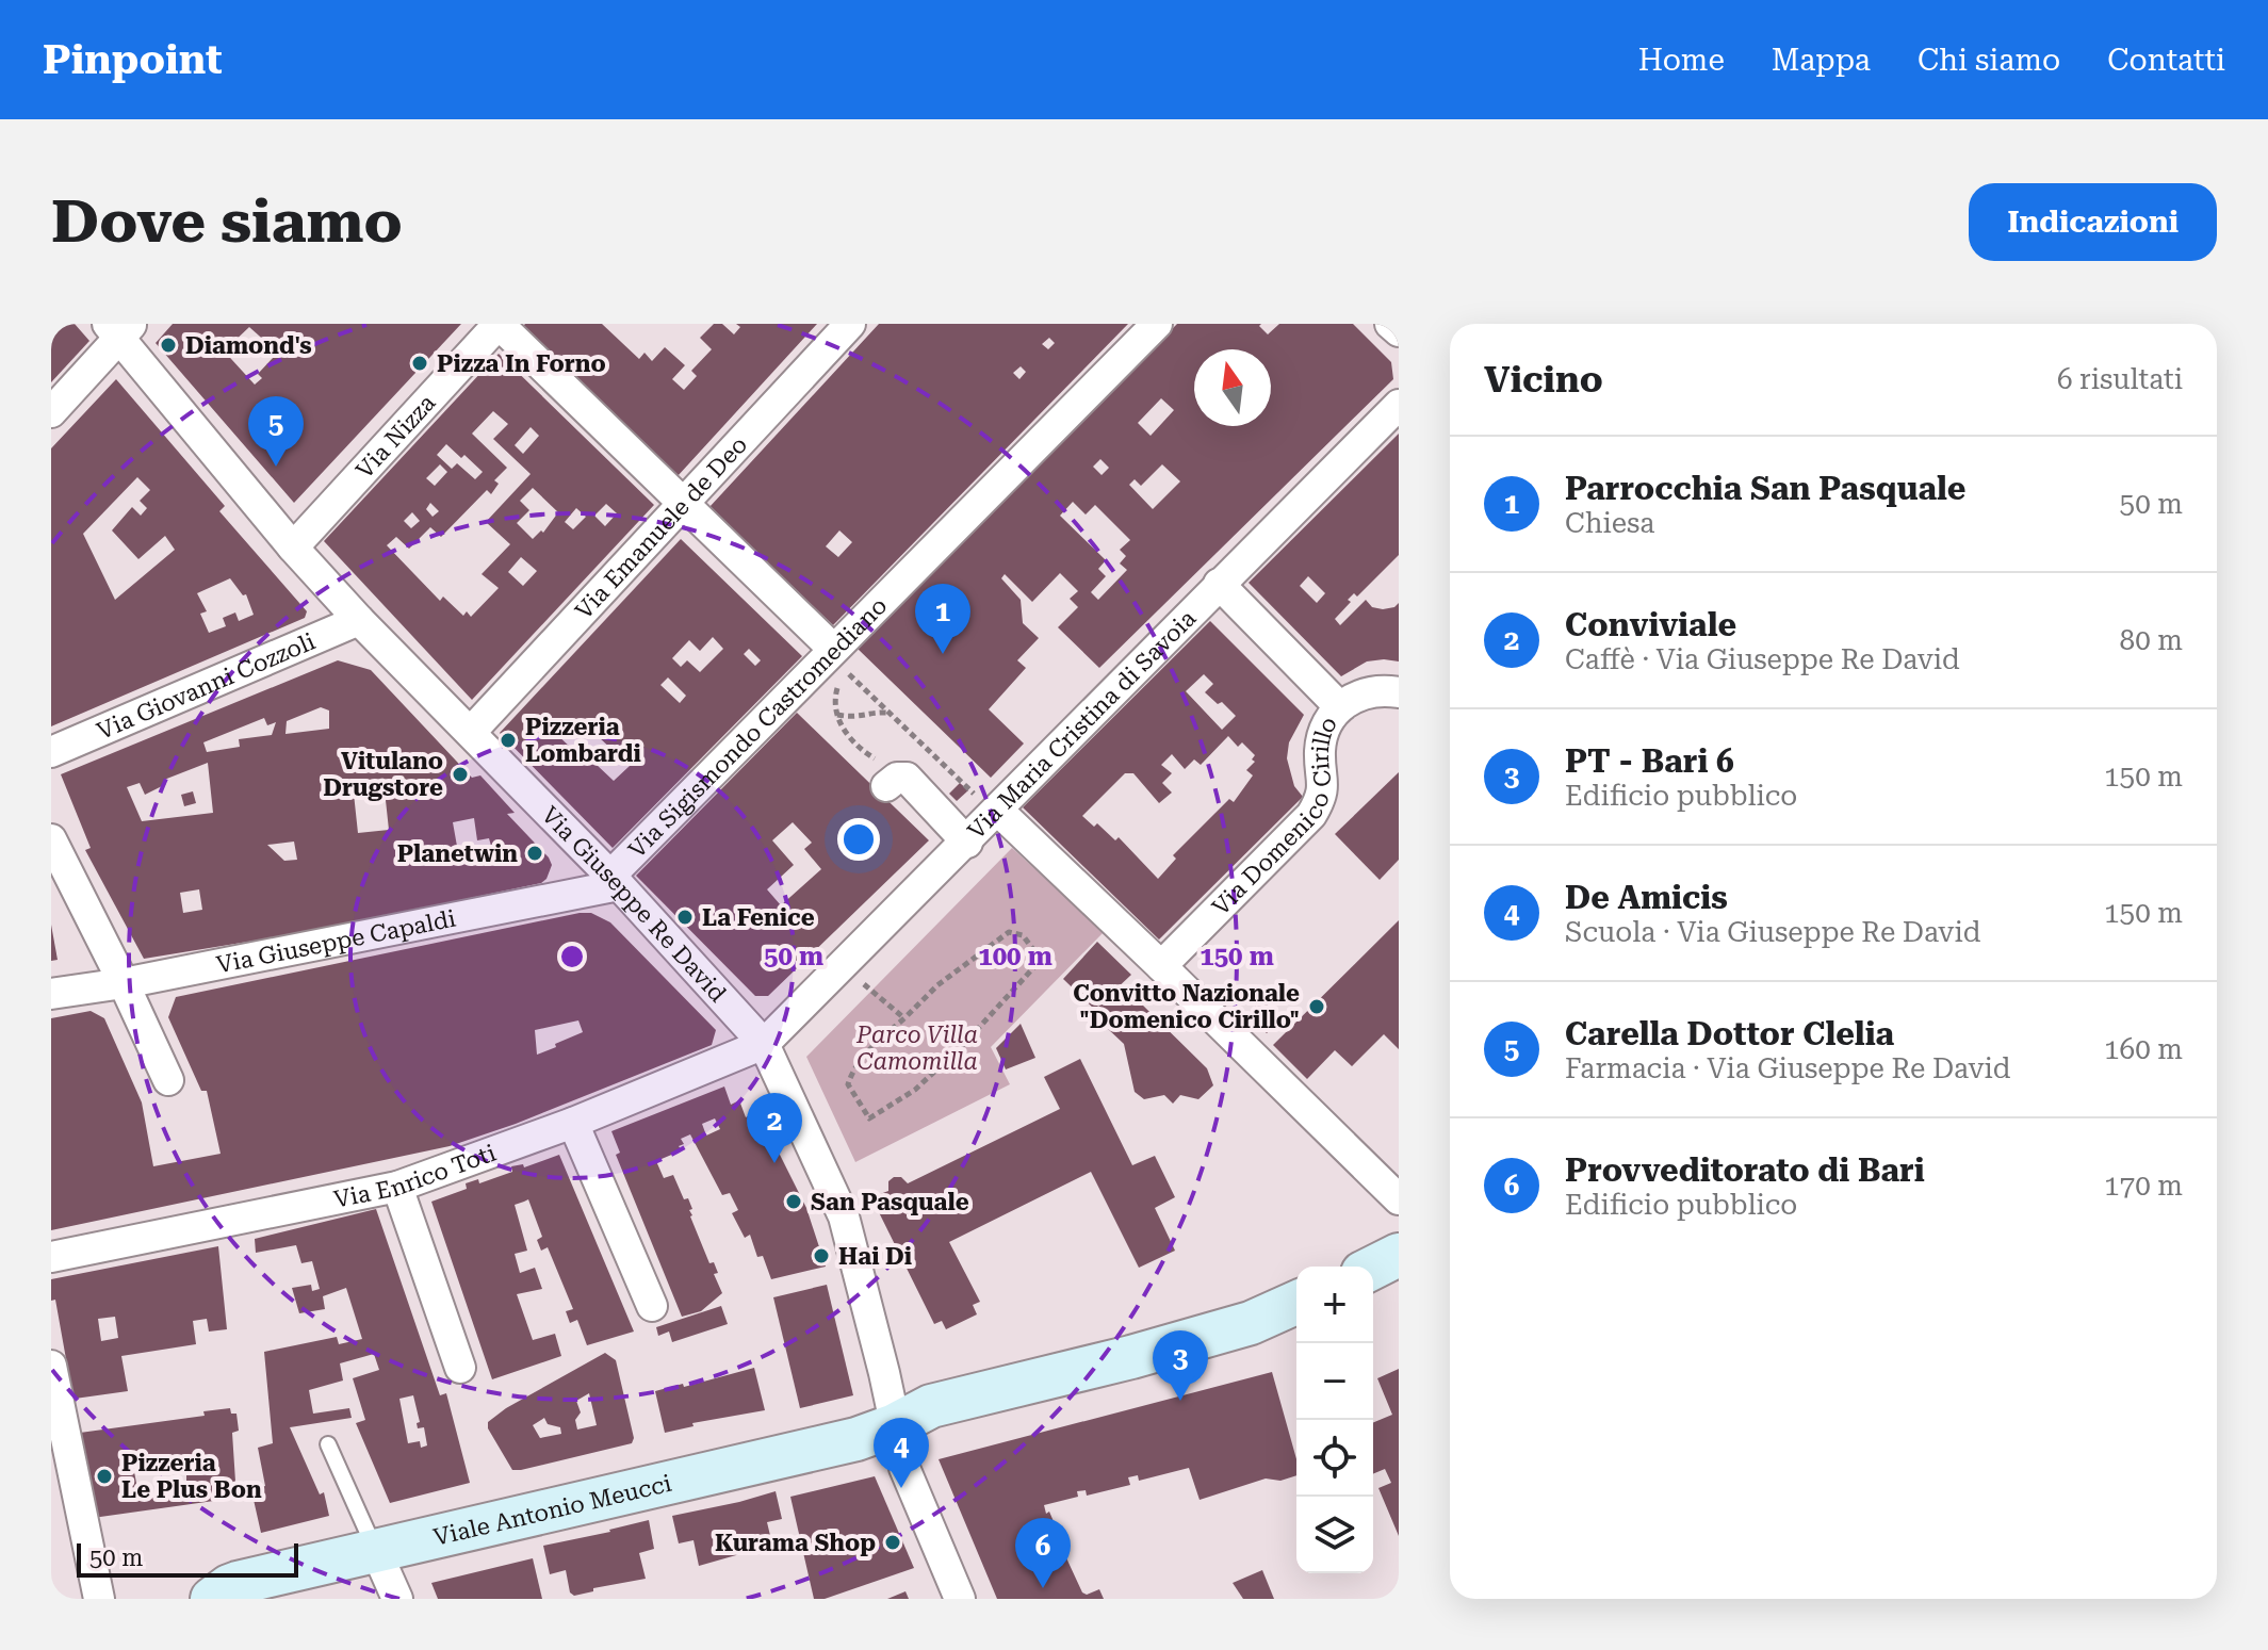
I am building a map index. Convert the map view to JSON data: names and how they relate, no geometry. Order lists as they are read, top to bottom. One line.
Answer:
{"streets":{"main road":["Viale Antonio Meucci"],"street":["Via Nizza","Via Emanuele de Deo","Via Giovanni Cozzoli","Via Maria Cristina di Savoia","Via Sigismondo Castromediano","Via Domenico Cirillo","Via Giuseppe Re David","Via Giuseppe Capaldi","Via Enrico Toti"]},"crossings":[["Via Nizza","Via Giuseppe Re David"],["Via Emanuele de Deo","Via Giuseppe Re David"],["Via Giovanni Cozzoli","Via Giuseppe Re David"],["Via Maria Cristina di Savoia","Via Giuseppe Re David"],["Via Maria Cristina di Savoia","Via Enrico Toti"],["Via Sigismondo Castromediano","Via Giuseppe Re David"],["Via Sigismondo Castromediano","Via Giuseppe Capaldi"],["Via Giuseppe Re David","Via Giuseppe Capaldi"],["Via Giuseppe Re David","Via Enrico Toti"],["Via Giuseppe Re David","Viale Antonio Meucci"]],"parks":["Parco Villa Camomilla"],"places":["Diamond's","Pizza In Forno","Pizzeria Lombardi","Vitulano Drugstore","Planetwin","La Fenice","Convitto Nazionale \"Domenico Cirillo\"","San Pasquale","Hai Di","Pizzeria Le Plus Bon","Kurama Shop"],"scale_bar":"50 m","north":"top","page":{"header":"Pinpoint","nav":["Home","Mappa","Chi siamo","Contatti"],"buttons":"Indicazioni","title":"Dove siamo","heading":["Vicino","6 risultati"],"pins":["5","1","2","3","4","6"],"list":[{"mark":"1","name":"Parrocchia San Pasquale","note":"Chiesa","value":"50 m"},{"mark":"2","name":"Conviviale","note":"Caffè · Via Giuseppe Re David","value":"80 m"},{"mark":"3","name":"PT - Bari 6","note":"Edificio pubblico","value":"150 m"},{"mark":"4","name":"De Amicis","note":"Scuola · Via Giuseppe Re David","value":"150 m"},{"mark":"5","name":"Carella Dottor Clelia","note":"Farmacia · Via Giuseppe Re David","value":"160 m"},{"mark":"6","name":"Provveditorato di Bari","note":"Edificio pubblico","value":"170 m"}],"map_buttons":["+","−"],"scale":"50 m"},"rings":["50 m","100 m","150 m"]}
